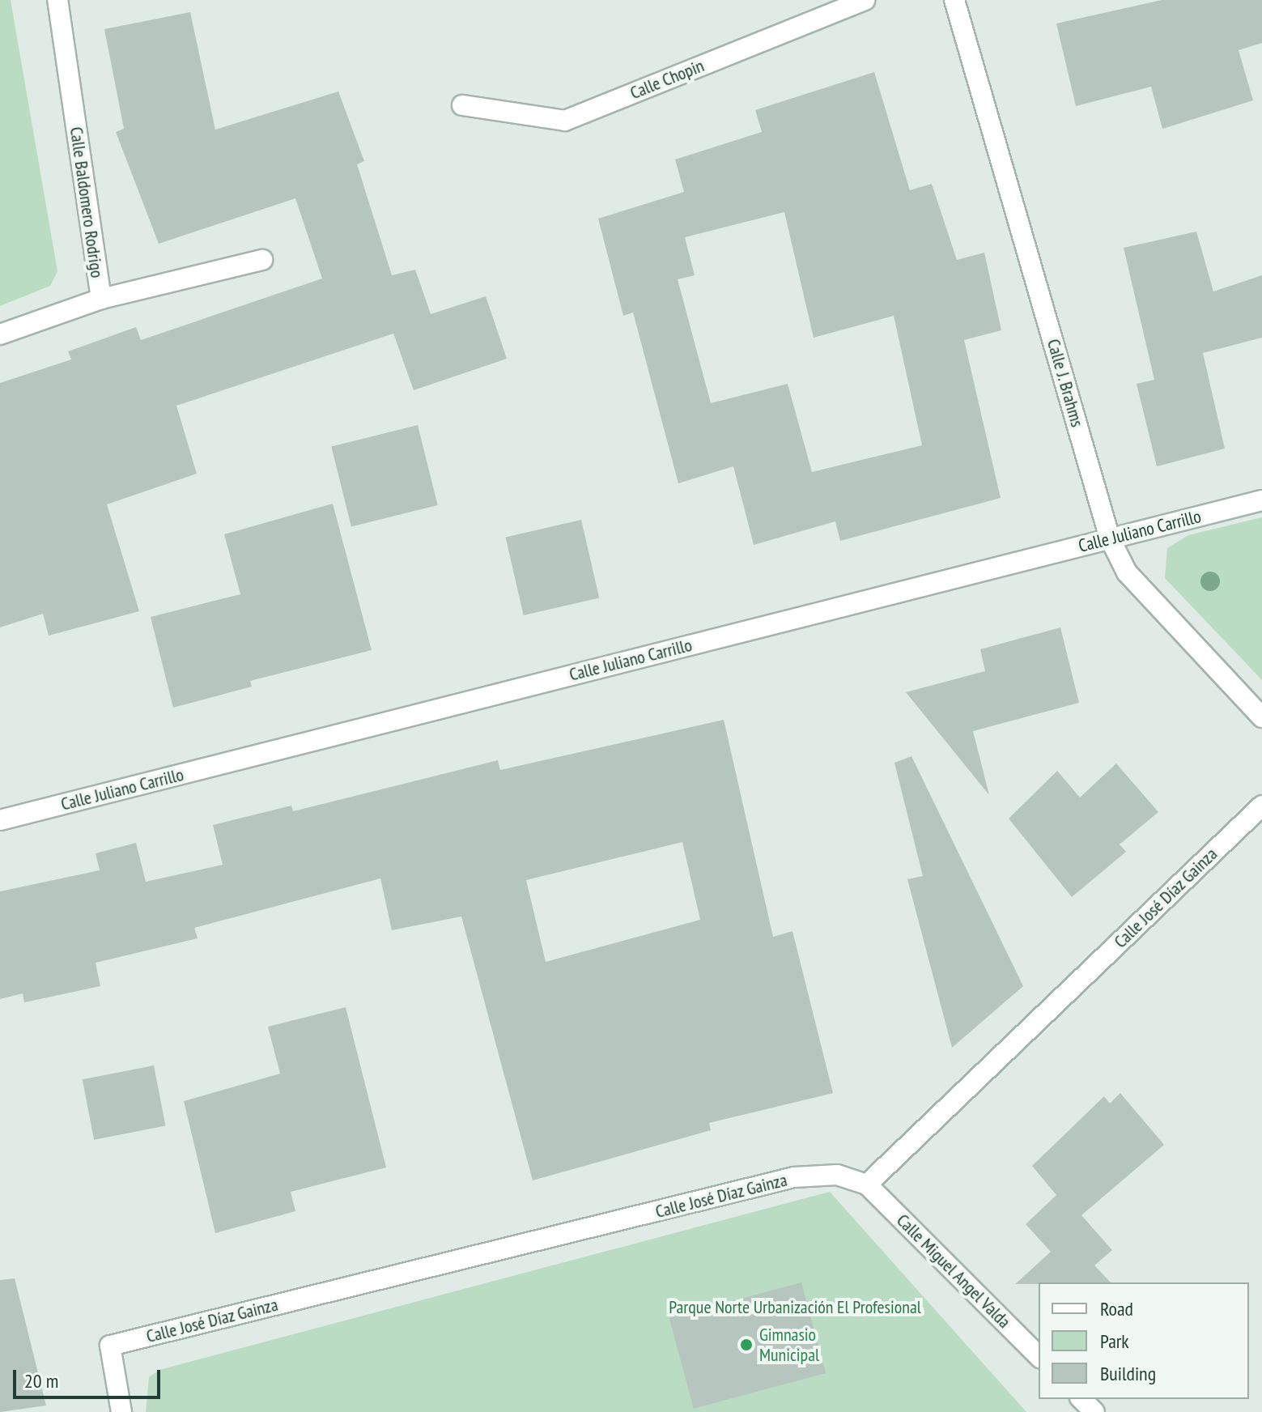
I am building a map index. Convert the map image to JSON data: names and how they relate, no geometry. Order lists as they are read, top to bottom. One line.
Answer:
{"streets":{"street":["Calle Chopin","Calle Baldomero Rodrigo","Calle J. Brahms","Calle Juliano Carrillo","Calle José Díaz Gainza","Calle Miguel Angel Valda"]},"crossings":[["Calle J. Brahms","Calle Juliano Carrillo"],["Calle José Díaz Gainza","Calle Miguel Angel Valda"]],"parks":["Parque Norte Urbanización El Profesional"],"places":["Gimnasio Municipal"],"legend":["Road","Park","Building"],"scale_bar":"20 m"}
